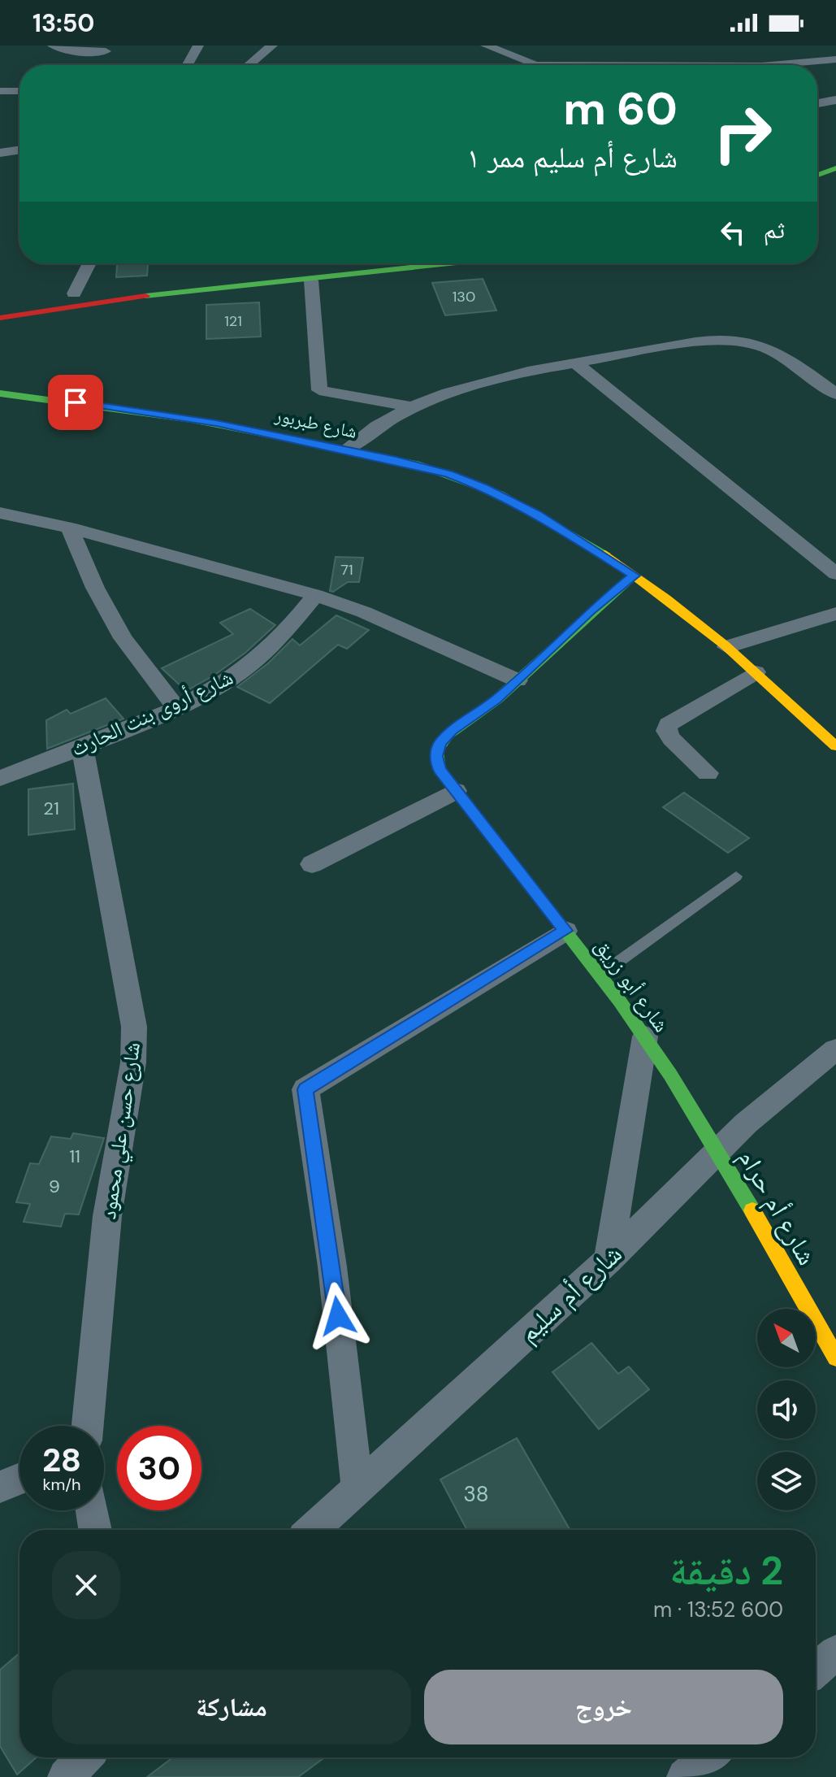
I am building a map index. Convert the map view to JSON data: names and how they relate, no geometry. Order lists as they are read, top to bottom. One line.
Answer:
{"streets":{"street":["شارع طبربور","شارع أروى بنت الحارث","شارع أبو زريق","شارع حسن علي محمود","شارع أم حرام","شارع أم سليم"]},"crossings":[["شارع طبربور","شارع أبو زريق"],["شارع أروى بنت الحارث","شارع حسن علي محمود"],["شارع أبو زريق","شارع أم حرام"],["شارع أبو زريق","شارع أم سليم"],["شارع أم حرام","شارع أم سليم"]],"house_numbers":["130","121","71","21","11","9","38"],"north":"top left","page":{"status":"13:50","turn":["60 m","شارع أم سليم ممر ١"],"then":"ثم","speed":"28 km/h","limit":"30","heading":["2 دقيقة","600 m · 13:52"],"buttons":["خروج","مشاركة"]}}
